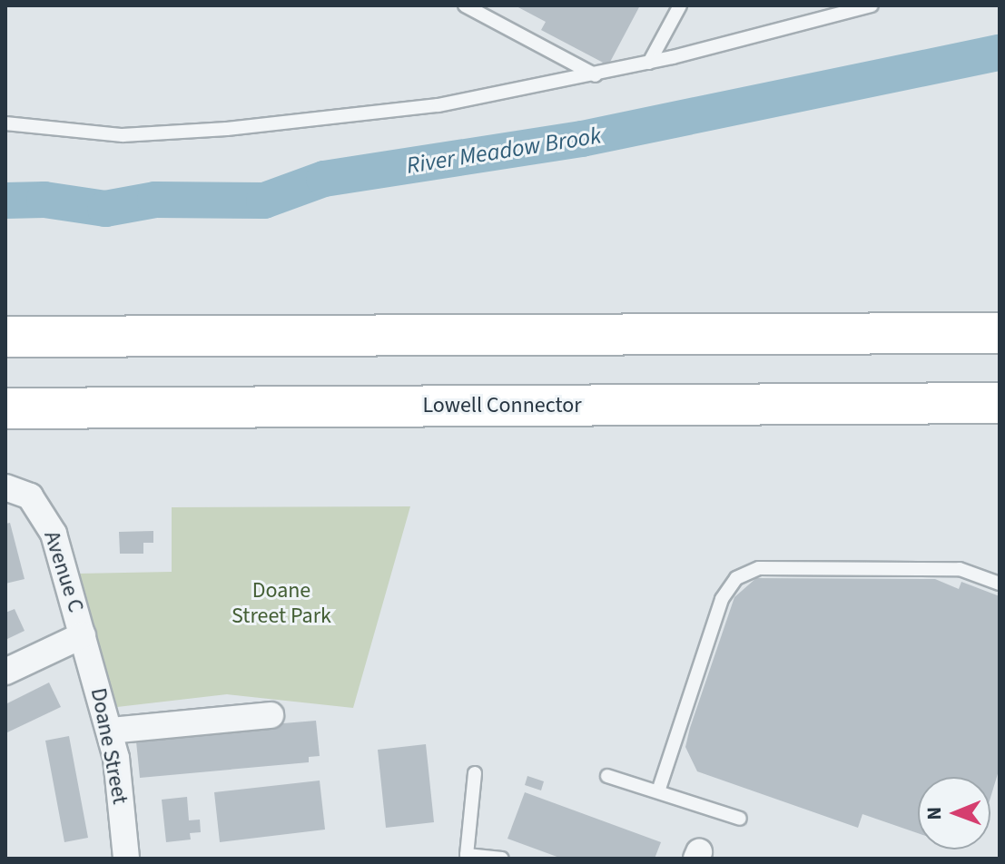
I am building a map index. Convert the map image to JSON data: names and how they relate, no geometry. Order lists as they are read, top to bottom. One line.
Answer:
{"streets":{"highway":["Lowell Connector"],"street":["Avenue C","Doane Street"]},"crossings":[["Avenue C","Doane Street"]],"water":["River Meadow Brook"],"parks":["Doane Street Park"],"north":"left"}
